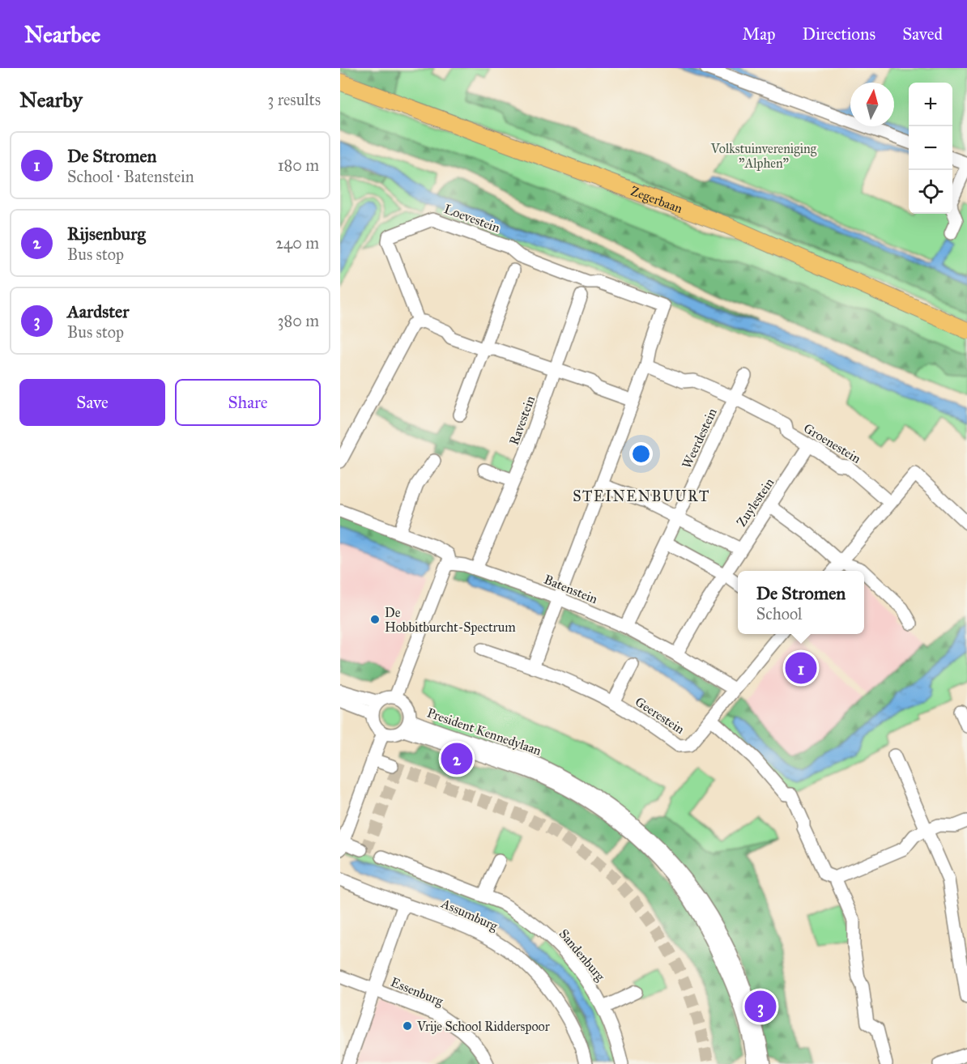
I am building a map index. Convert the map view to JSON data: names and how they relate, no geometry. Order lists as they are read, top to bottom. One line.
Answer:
{"streets":{"main road":["Zegerbaan"],"street":["Loevestein","Ravestein","Weerdestein","Groenestein","Zuylestein","Batenstein","Geerestein","President Kennedylaan","Assumburg","Sandenburg","Essenburg"]},"crossings":[["Loevestein","Groenestein"],["Ravestein","Batenstein"],["Weerdestein","Groenestein"],["Weerdestein","Batenstein"],["Groenestein","Zuylestein"],["Zuylestein","Batenstein"],["Batenstein","Geerestein"],["Assumburg","Essenburg"]],"districts":["STEINENBUURT"],"parks":["Volkstuinvereniging \"Alphen\""],"places":["De Hobbitburcht-Spectrum","Vrije School Ridderspoor"],"north":"top","page":{"header":"Nearbee","nav":["Map","Directions","Saved"],"heading":["Nearby","3 results"],"map_buttons":["+","−"],"list":[{"mark":"1","name":"De Stromen","note":"School · Batenstein","value":"180 m"},{"mark":"2","name":"Rijsenburg","note":"Bus stop","value":"240 m"},{"mark":"3","name":"Aardster","note":"Bus stop","value":"380 m"}],"buttons":["Save","Share"],"popup":["De Stromen","School"],"pins":["1","2","3"]}}
